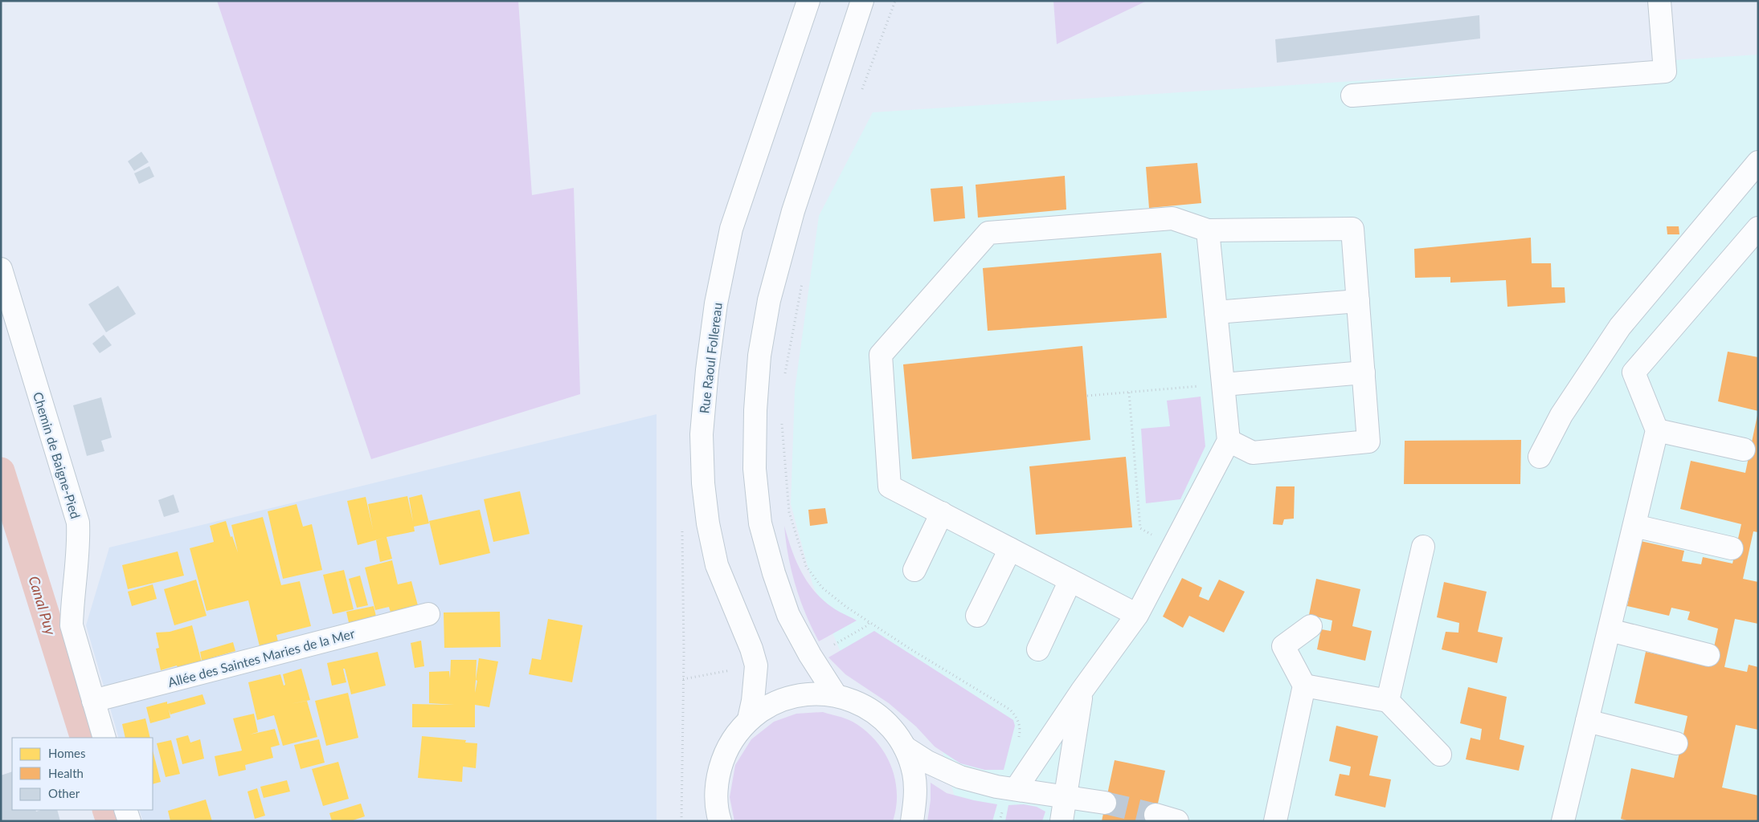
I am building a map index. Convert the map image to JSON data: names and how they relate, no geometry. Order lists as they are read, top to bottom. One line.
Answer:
{"streets":{"street":["Rue Raoul Follereau","Chemin de Baigne-Pied","Allée des Saintes Maries de la Mer"]},"crossings":[["Chemin de Baigne-Pied","Allée des Saintes Maries de la Mer"]],"water":["Canal Puy"],"legend":["Homes","Health","Other"]}
